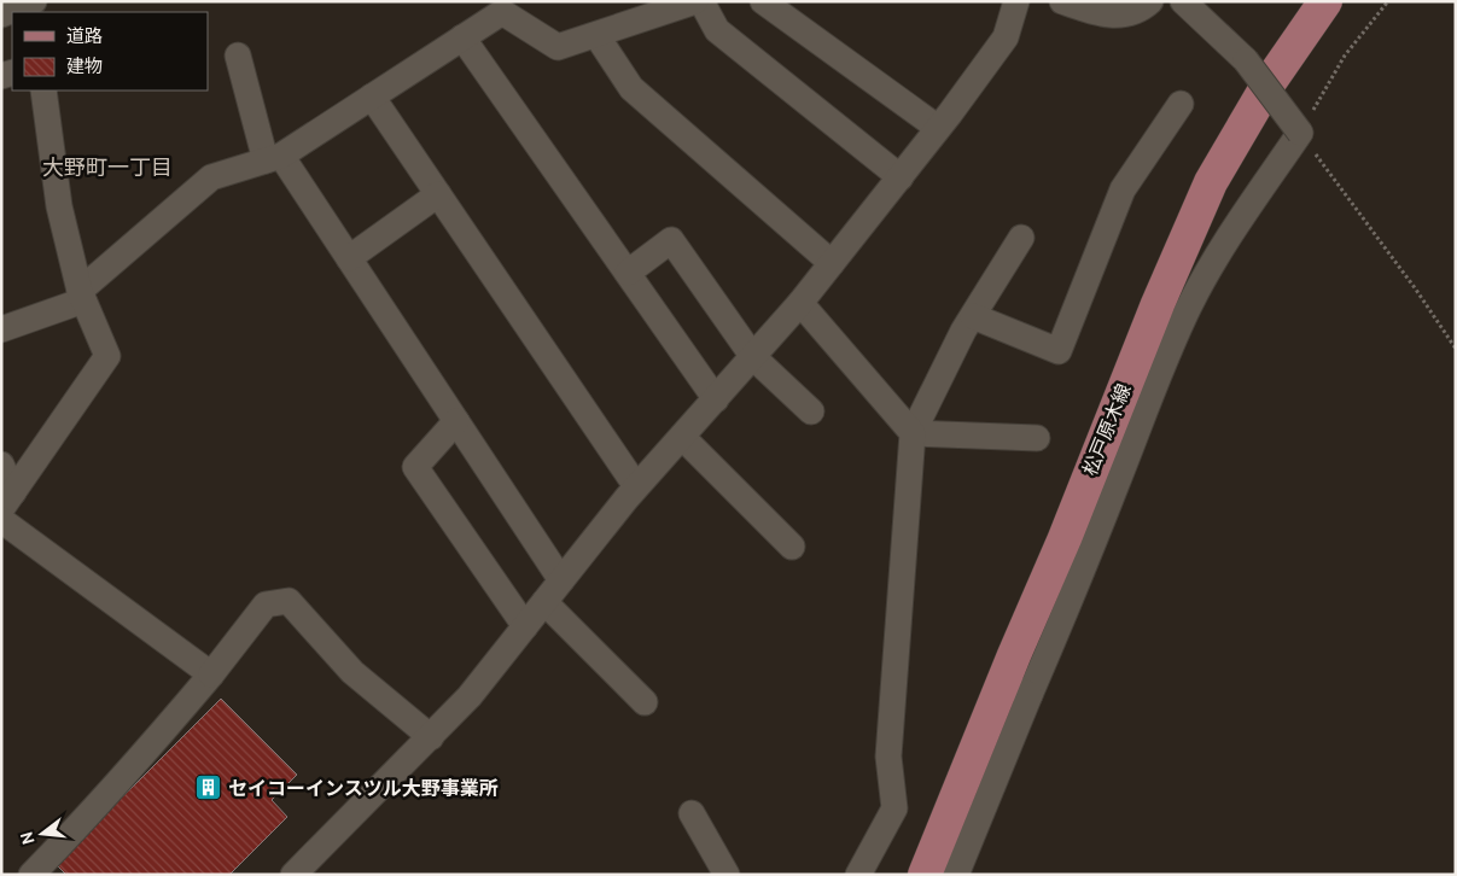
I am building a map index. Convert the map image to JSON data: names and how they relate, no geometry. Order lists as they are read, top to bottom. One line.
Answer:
{"streets":{"main road":["松戸原木線"]},"districts":["大野町一丁目"],"places":{"building":["セイコーインスツル大野事業所"]},"legend":["道路","建物"],"north":"left"}
